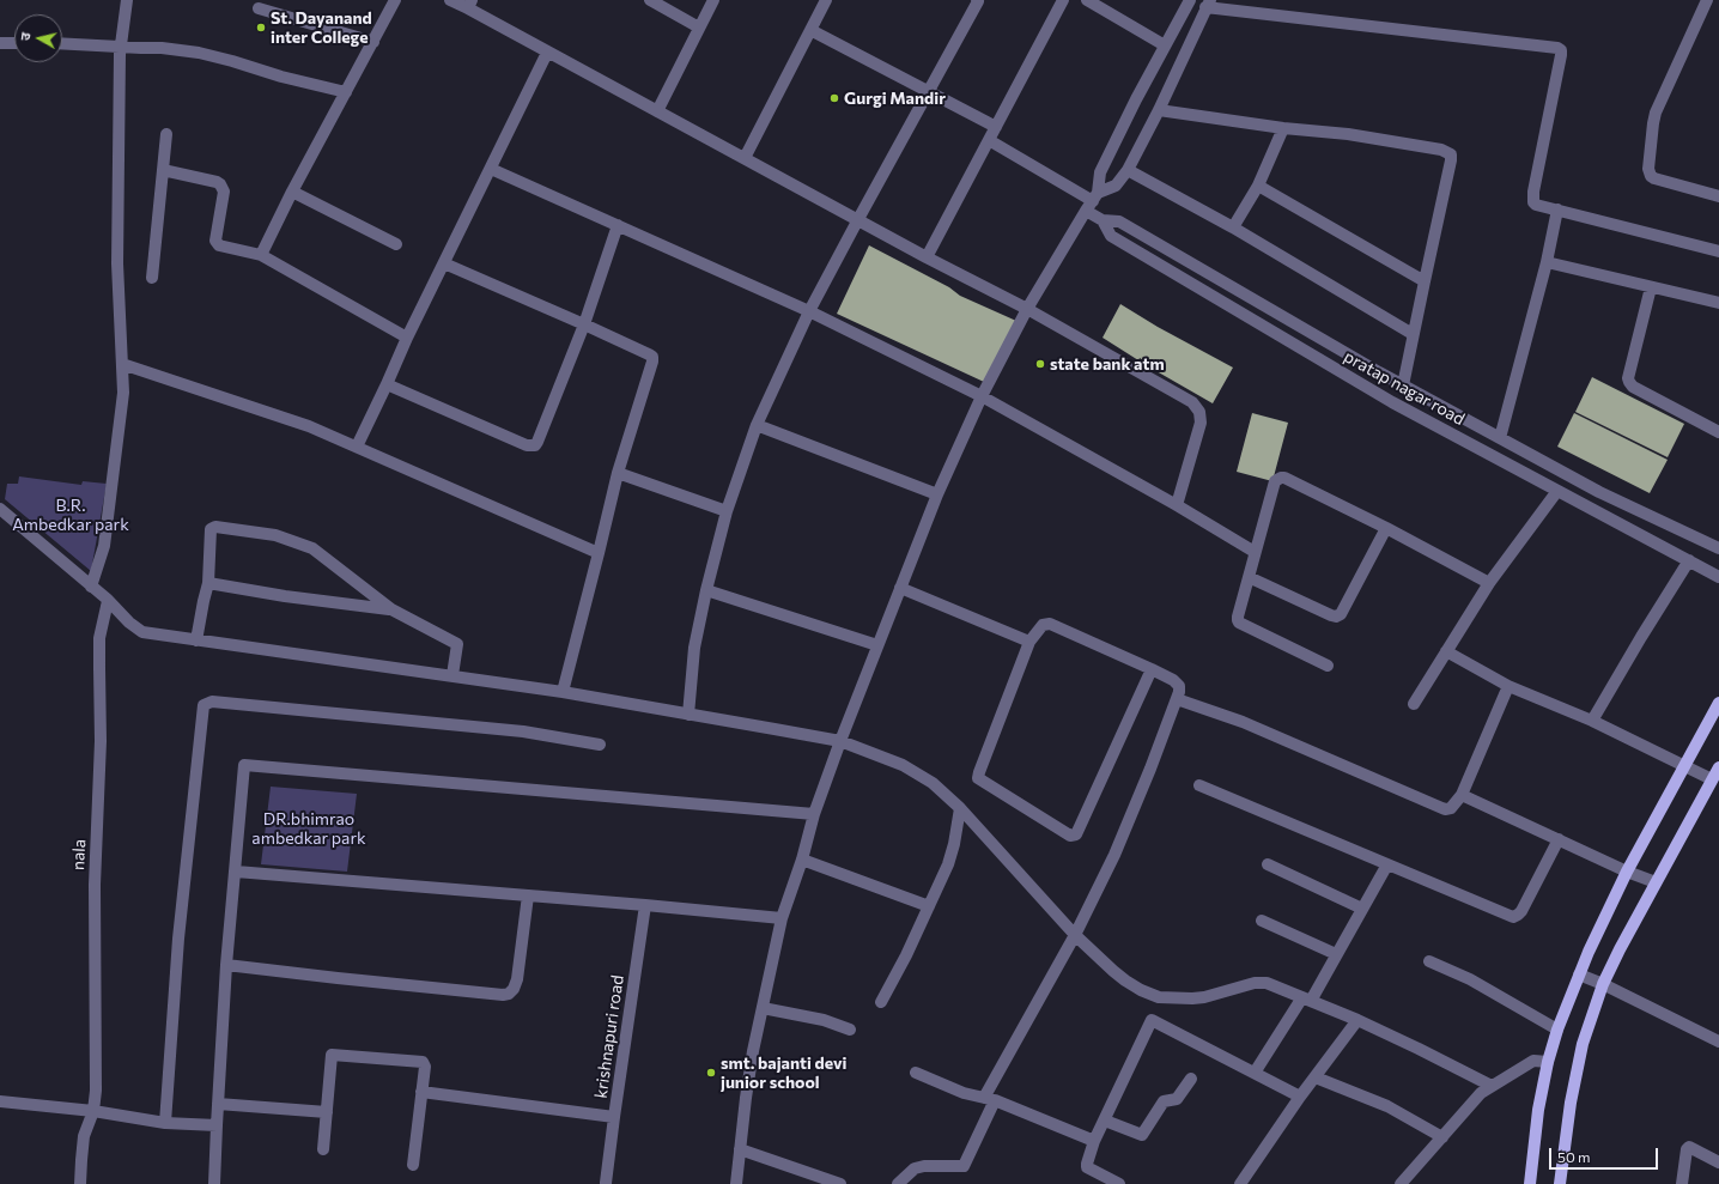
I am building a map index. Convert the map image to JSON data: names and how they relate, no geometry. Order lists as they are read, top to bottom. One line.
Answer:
{"streets":{"street":["pratap nagar road","nala","krishnapuri road"]},"parks":["B.R. Ambedkar park","DR.bhimrao ambedkar park"],"places":["St. Dayanand inter College","Gurgi Mandir","state bank atm","smt. bajanti devi junior school"],"scale_bar":"50 m","north":"left"}
